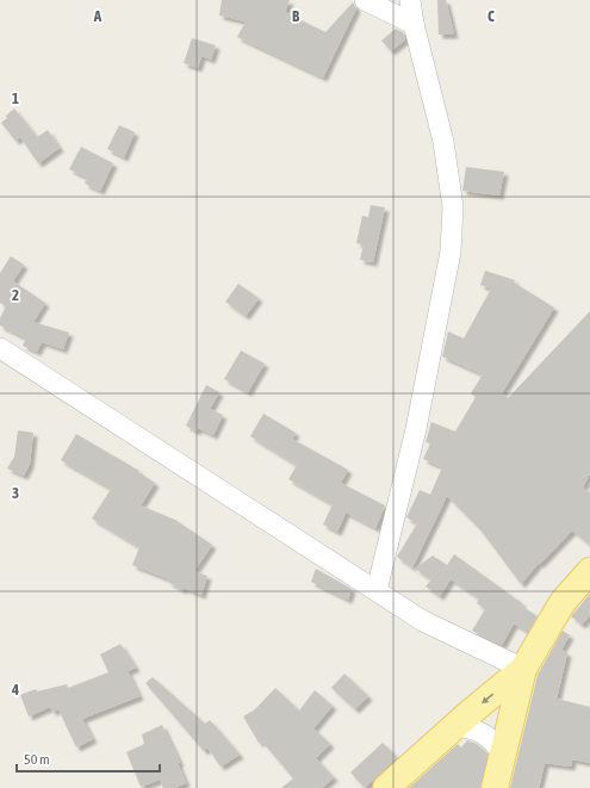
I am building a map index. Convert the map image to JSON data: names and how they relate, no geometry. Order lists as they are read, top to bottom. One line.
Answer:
{"scale_bar":"50 m","grid":{"columns":["A","B","C"],"rows":["1","2","3","4"]}}
